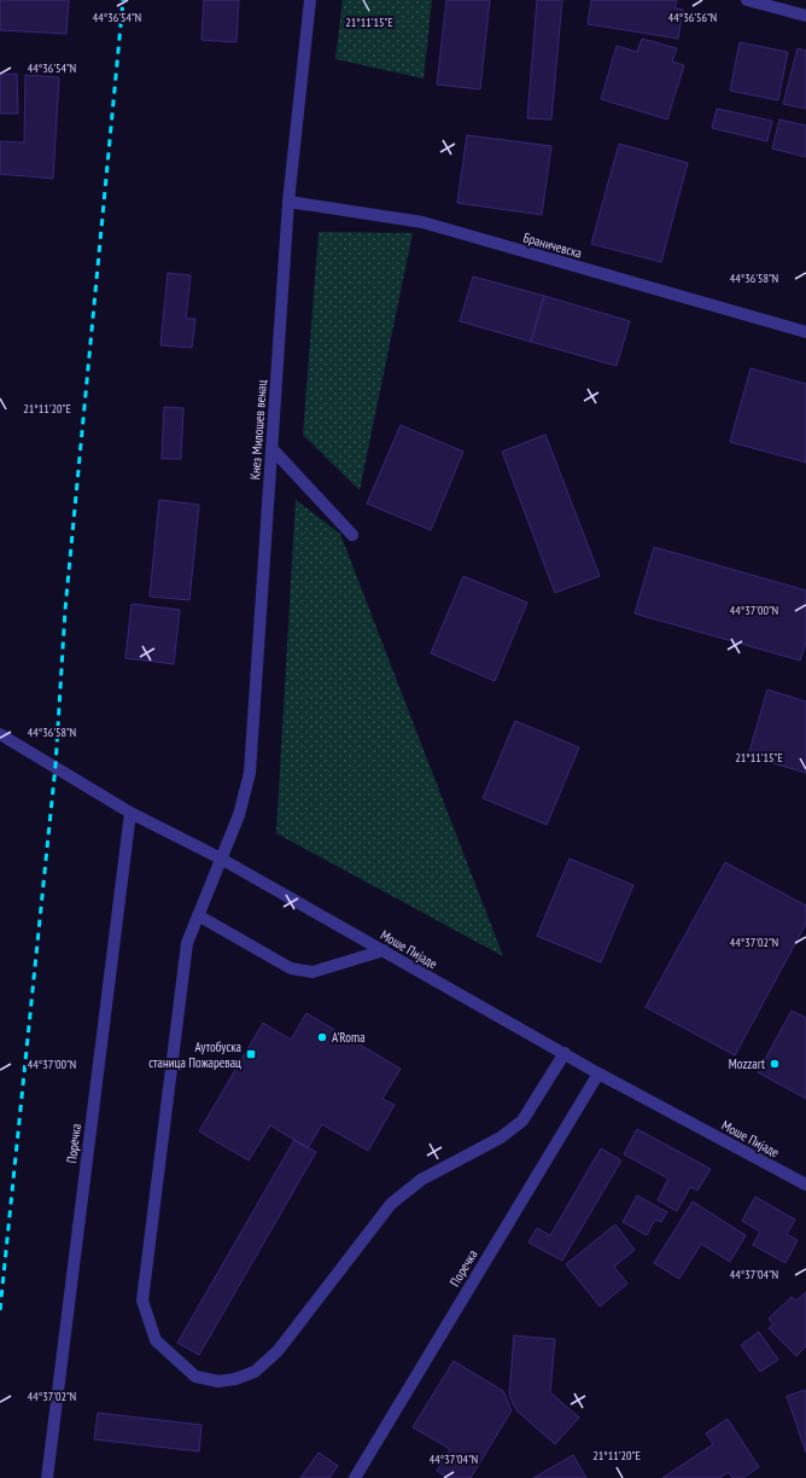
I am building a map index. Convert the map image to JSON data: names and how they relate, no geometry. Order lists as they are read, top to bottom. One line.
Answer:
{"streets":{"street":["Браничевска","Кнез Милошев венац","Моше Пијаде","Поречка"]},"crossings":[["Браничевска","Кнез Милошев венац"],["Кнез Милошев венац","Моше Пијаде"],["Моше Пијаде","Поречка"]],"places":{"other":["A'Roma","Mozzart"],"transit":["Аутобуска станица Пожаревац"]},"coordinates":["44°36'54\"N","44°36'56\"N","21°11'15\"E","44°36'58\"N","21°11'20\"E","44°37'00\"N","44°37'02\"N","44°37'04\"N"]}
